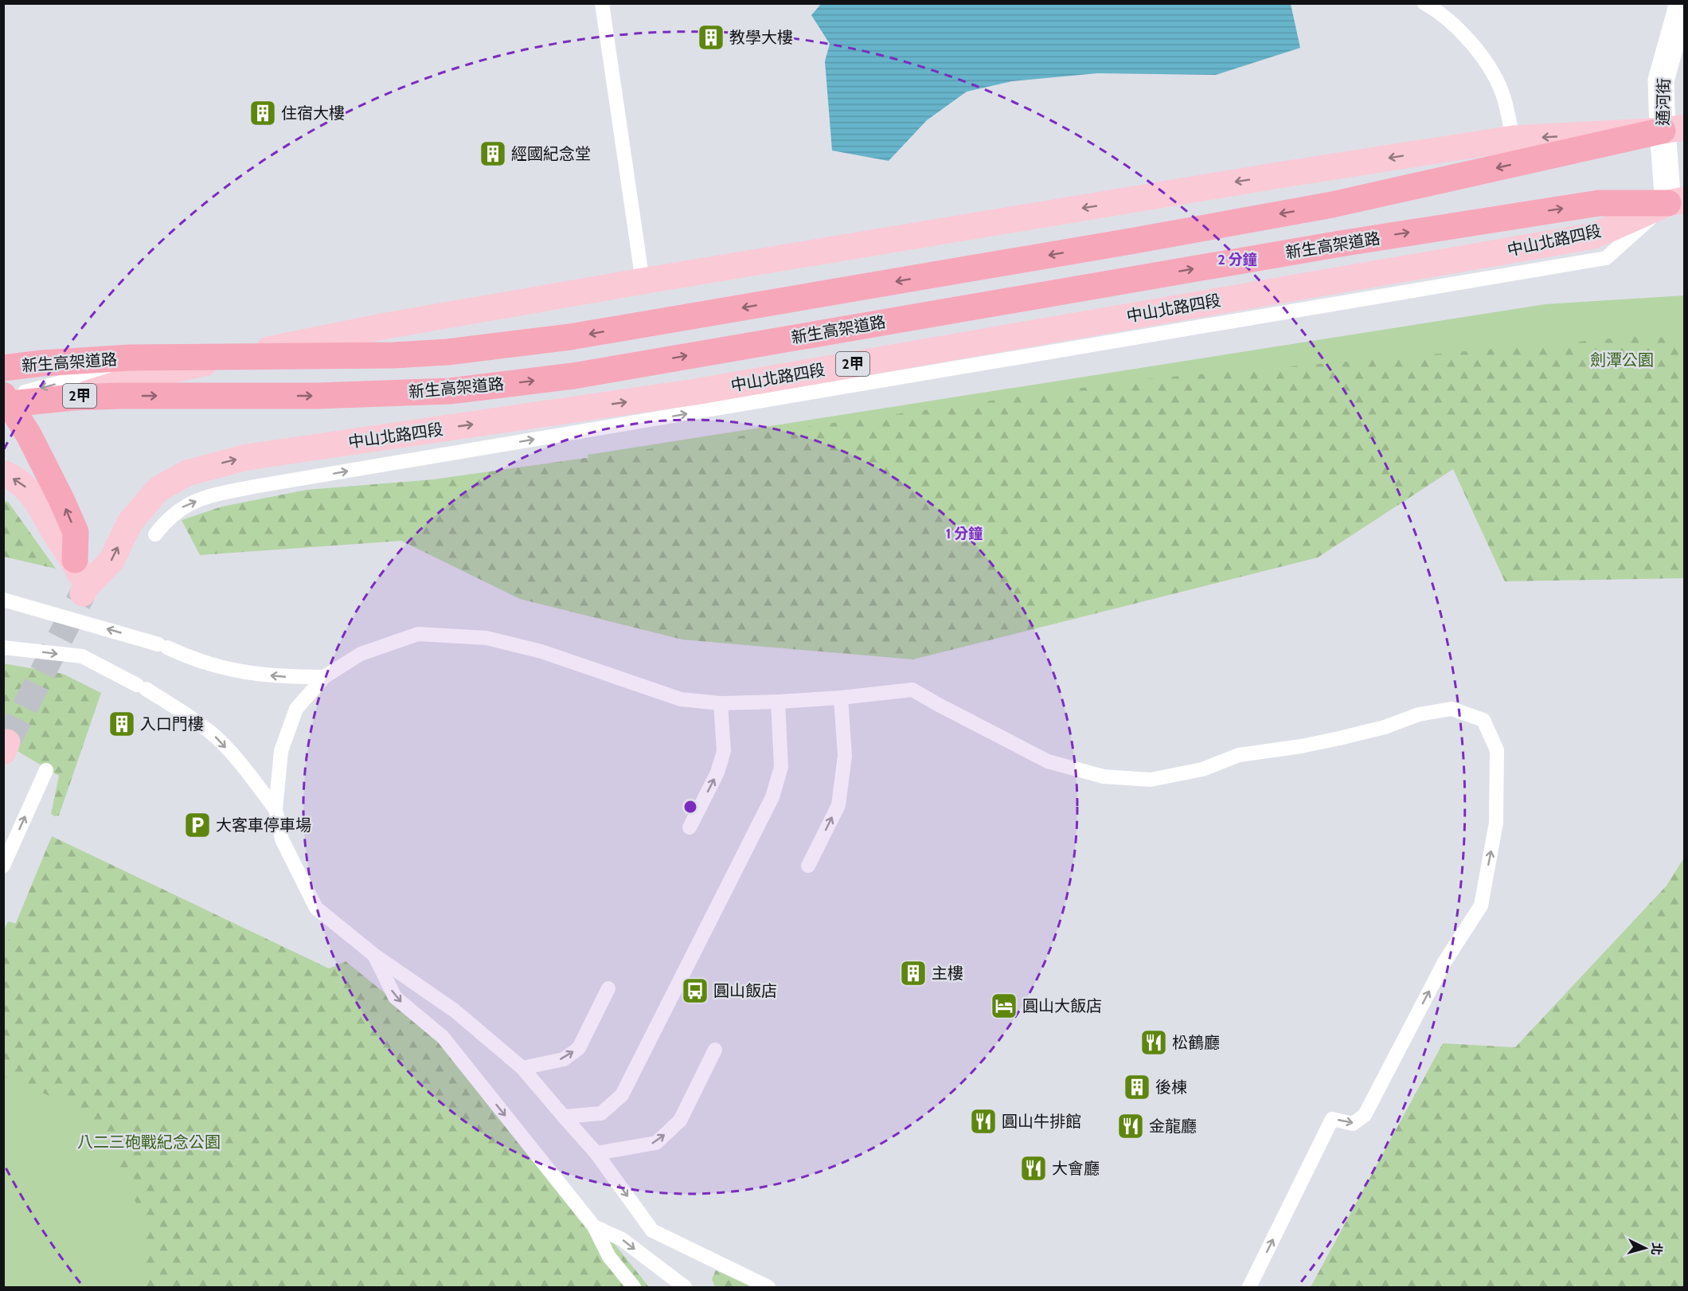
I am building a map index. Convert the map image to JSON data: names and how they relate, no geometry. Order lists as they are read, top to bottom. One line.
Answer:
{"streets":{"highway":["新生高架道路"],"main road":["中山北路四段","2甲"],"street":["通河街"]},"crossings":[["通河街","中山北路四段"],["通河街","新生高架道路"],["通河街","2甲"],["中山北路四段","新生高架道路"],["新生高架道路","2甲"]],"one_way":["中山北路四段"],"parks":["劍潭公園","八二三砲戰紀念公園"],"places":{"building":["教學大樓","住宿大樓","經國紀念堂","入口門樓","主樓","後棟"],"parking":["大客車停車場"],"bus stop":["圓山飯店"],"hotel":["圓山大飯店"],"restaurant":["松鶴廳","圓山牛排館","金龍廳","大會廳"]},"north":"right","rings":["2 分鐘","1 分鐘"]}
